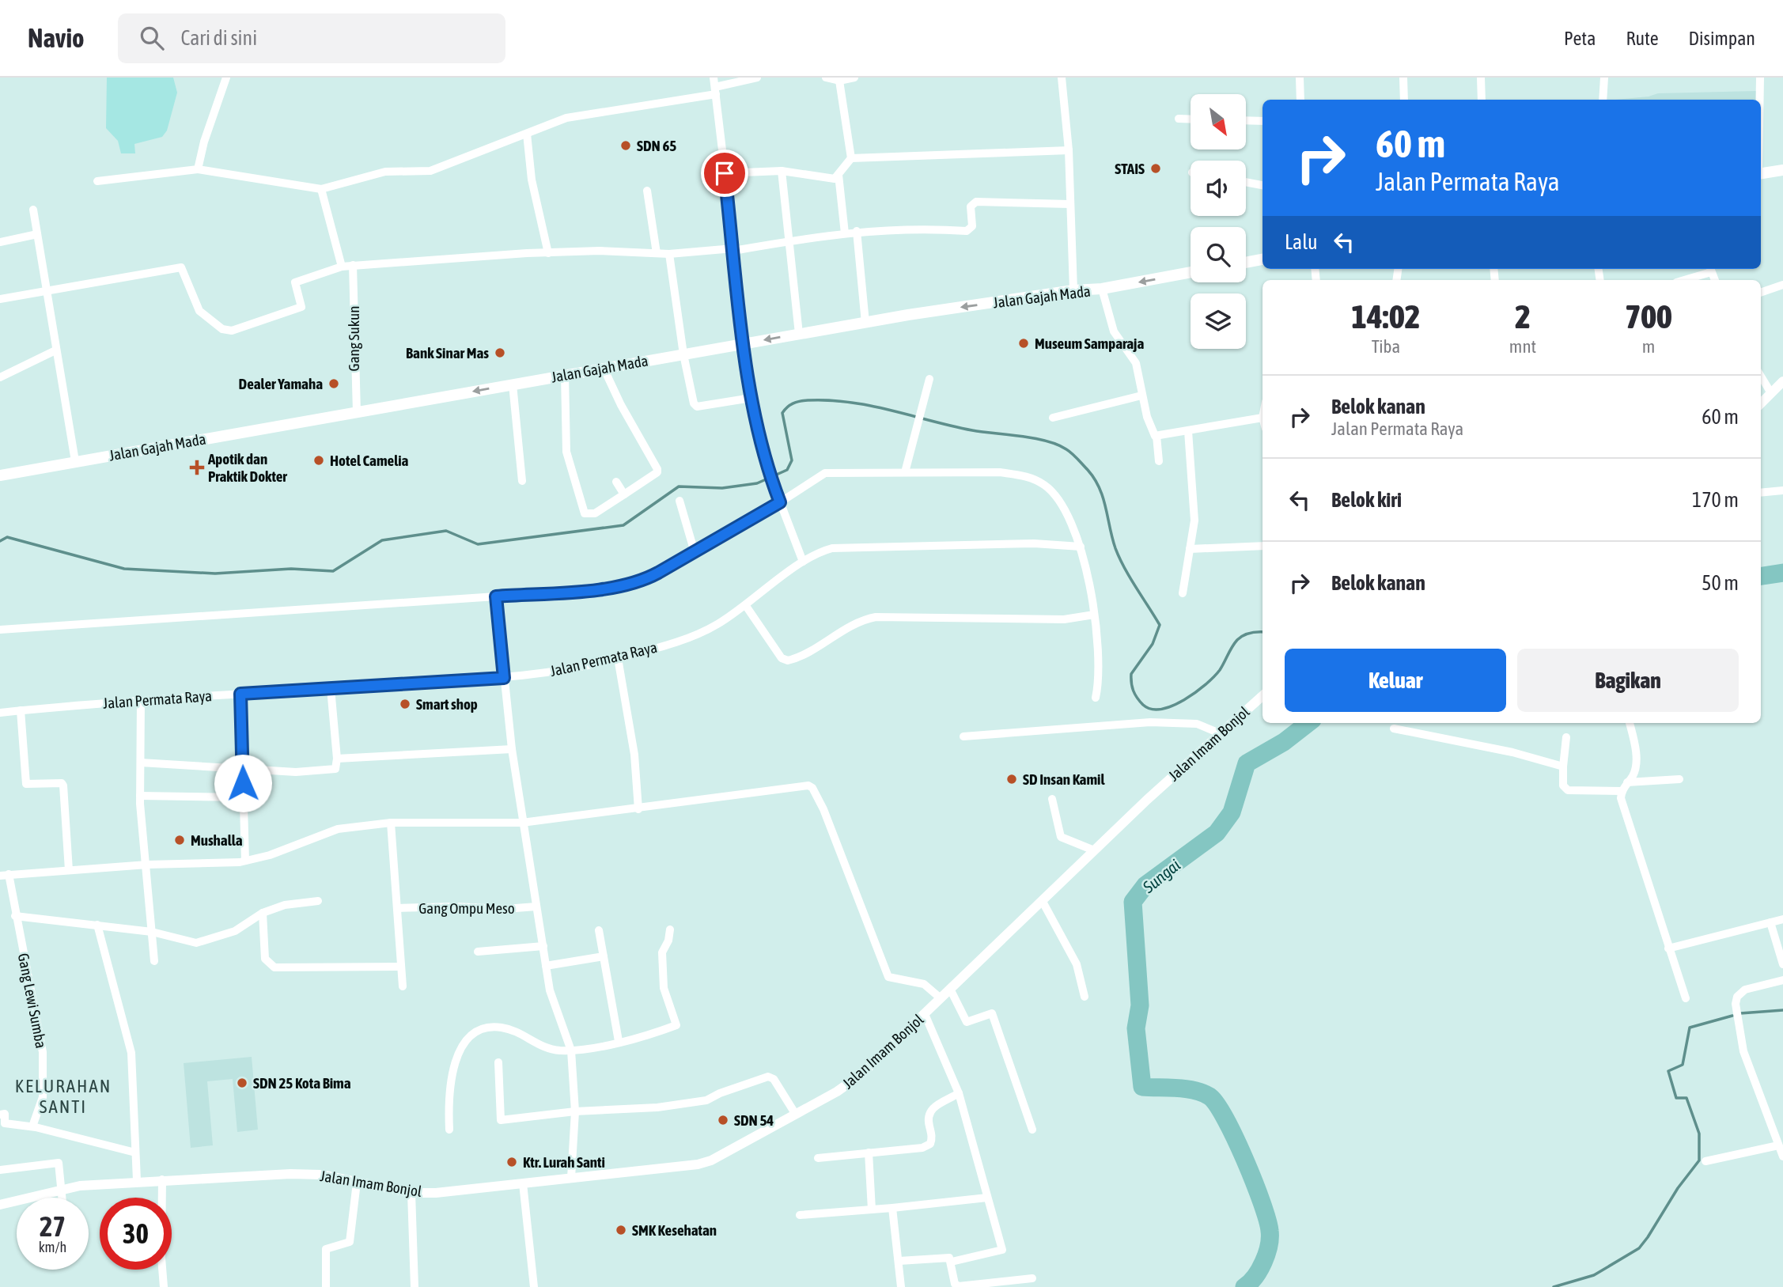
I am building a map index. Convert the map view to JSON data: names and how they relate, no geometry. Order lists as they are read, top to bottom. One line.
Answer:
{"streets":{"main road":["Jalan Gajah Mada"],"street":["Gang Sukun","Jalan Permata Raya","Jalan Imam Bonjol","Gang Ompu Meso","Gang Lewi Sumba"]},"crossings":[["Jalan Gajah Mada","Gang Sukun"]],"one_way":["Jalan Gajah Mada"],"districts":["KELURAHAN SANTI"],"water":["Sungai"],"places":{"other":["SDN 65","STAIS","Museum Samparaja","Bank Sinar Mas","Dealer Yamaha","Hotel Camelia","Smart shop","SD Insan Kamil","Mushalla","SDN 25 Kota Bima","SDN 54","Ktr. Lurah Santi","SMK Kesehatan"],"health":["Apotik dan Praktik Dokter"]},"north":"bottom right","page":{"header":"Navio","search":"Cari di sini","nav":["Peta","Rute","Disimpan"],"turn":["60 m","Jalan Permata Raya"],"then":"Lalu","eta":["14:02","Tiba","2","mnt","700","m"],"list":[{"name":"Belok kanan","note":"Jalan Permata Raya","value":"60 m"},{"name":"Belok kiri","value":"170 m"},{"name":"Belok kanan","value":"50 m"}],"buttons":["Keluar","Bagikan"],"speed":"27 km/h","limit":"30"}}
